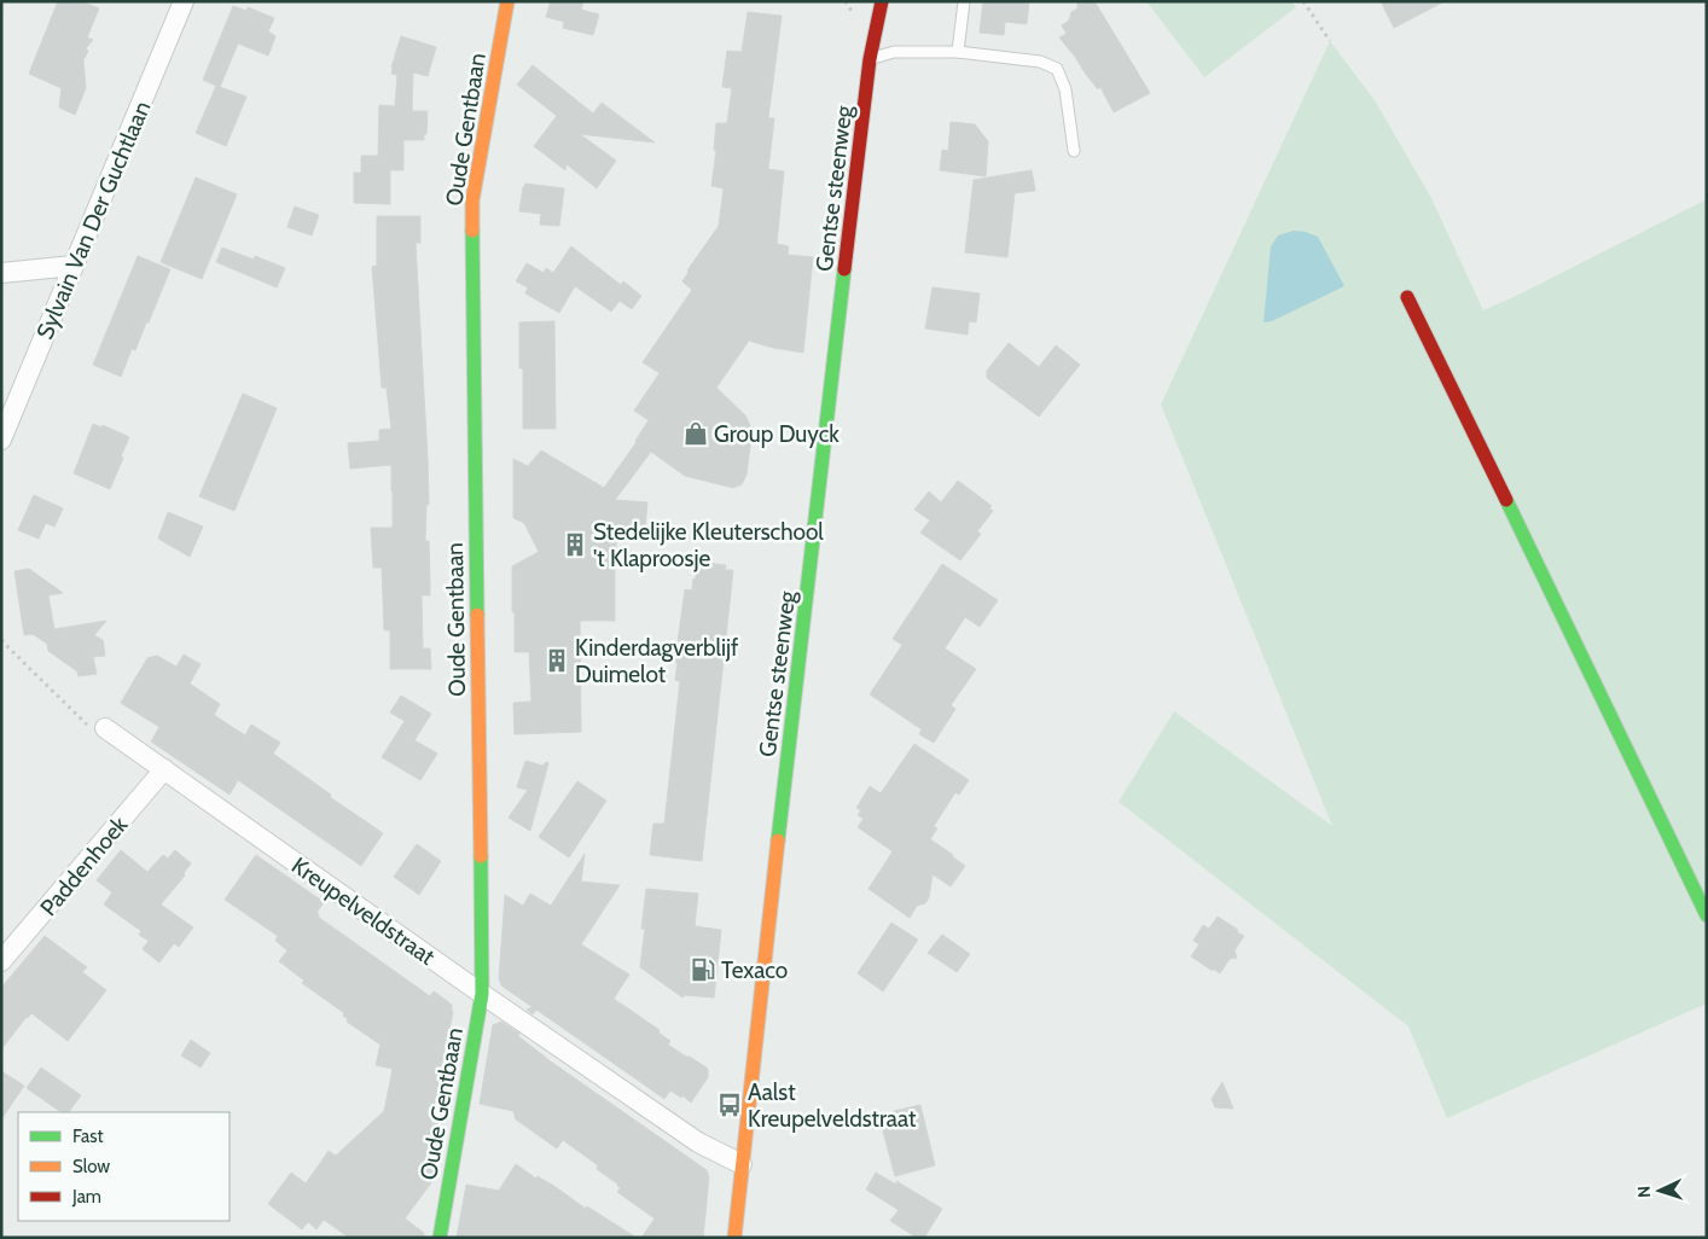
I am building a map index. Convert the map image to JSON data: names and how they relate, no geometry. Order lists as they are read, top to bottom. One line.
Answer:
{"streets":{"street":["Oude Gentbaan","Gentse steenweg","Sylvain Van Der Guchtlaan","Paddenhoek","Kreupelveldstraat"]},"crossings":[["Oude Gentbaan","Kreupelveldstraat"],["Gentse steenweg","Kreupelveldstraat"],["Paddenhoek","Kreupelveldstraat"]],"places":{"shop":["Group Duyck"],"building":["Stedelijke Kleuterschool 't Klaproosje","Kinderdagverblijf Duimelot"],"fuel station":["Texaco"],"bus stop":["Aalst Kreupelveldstraat"]},"legend":["Fast","Slow","Jam"],"north":"left"}
